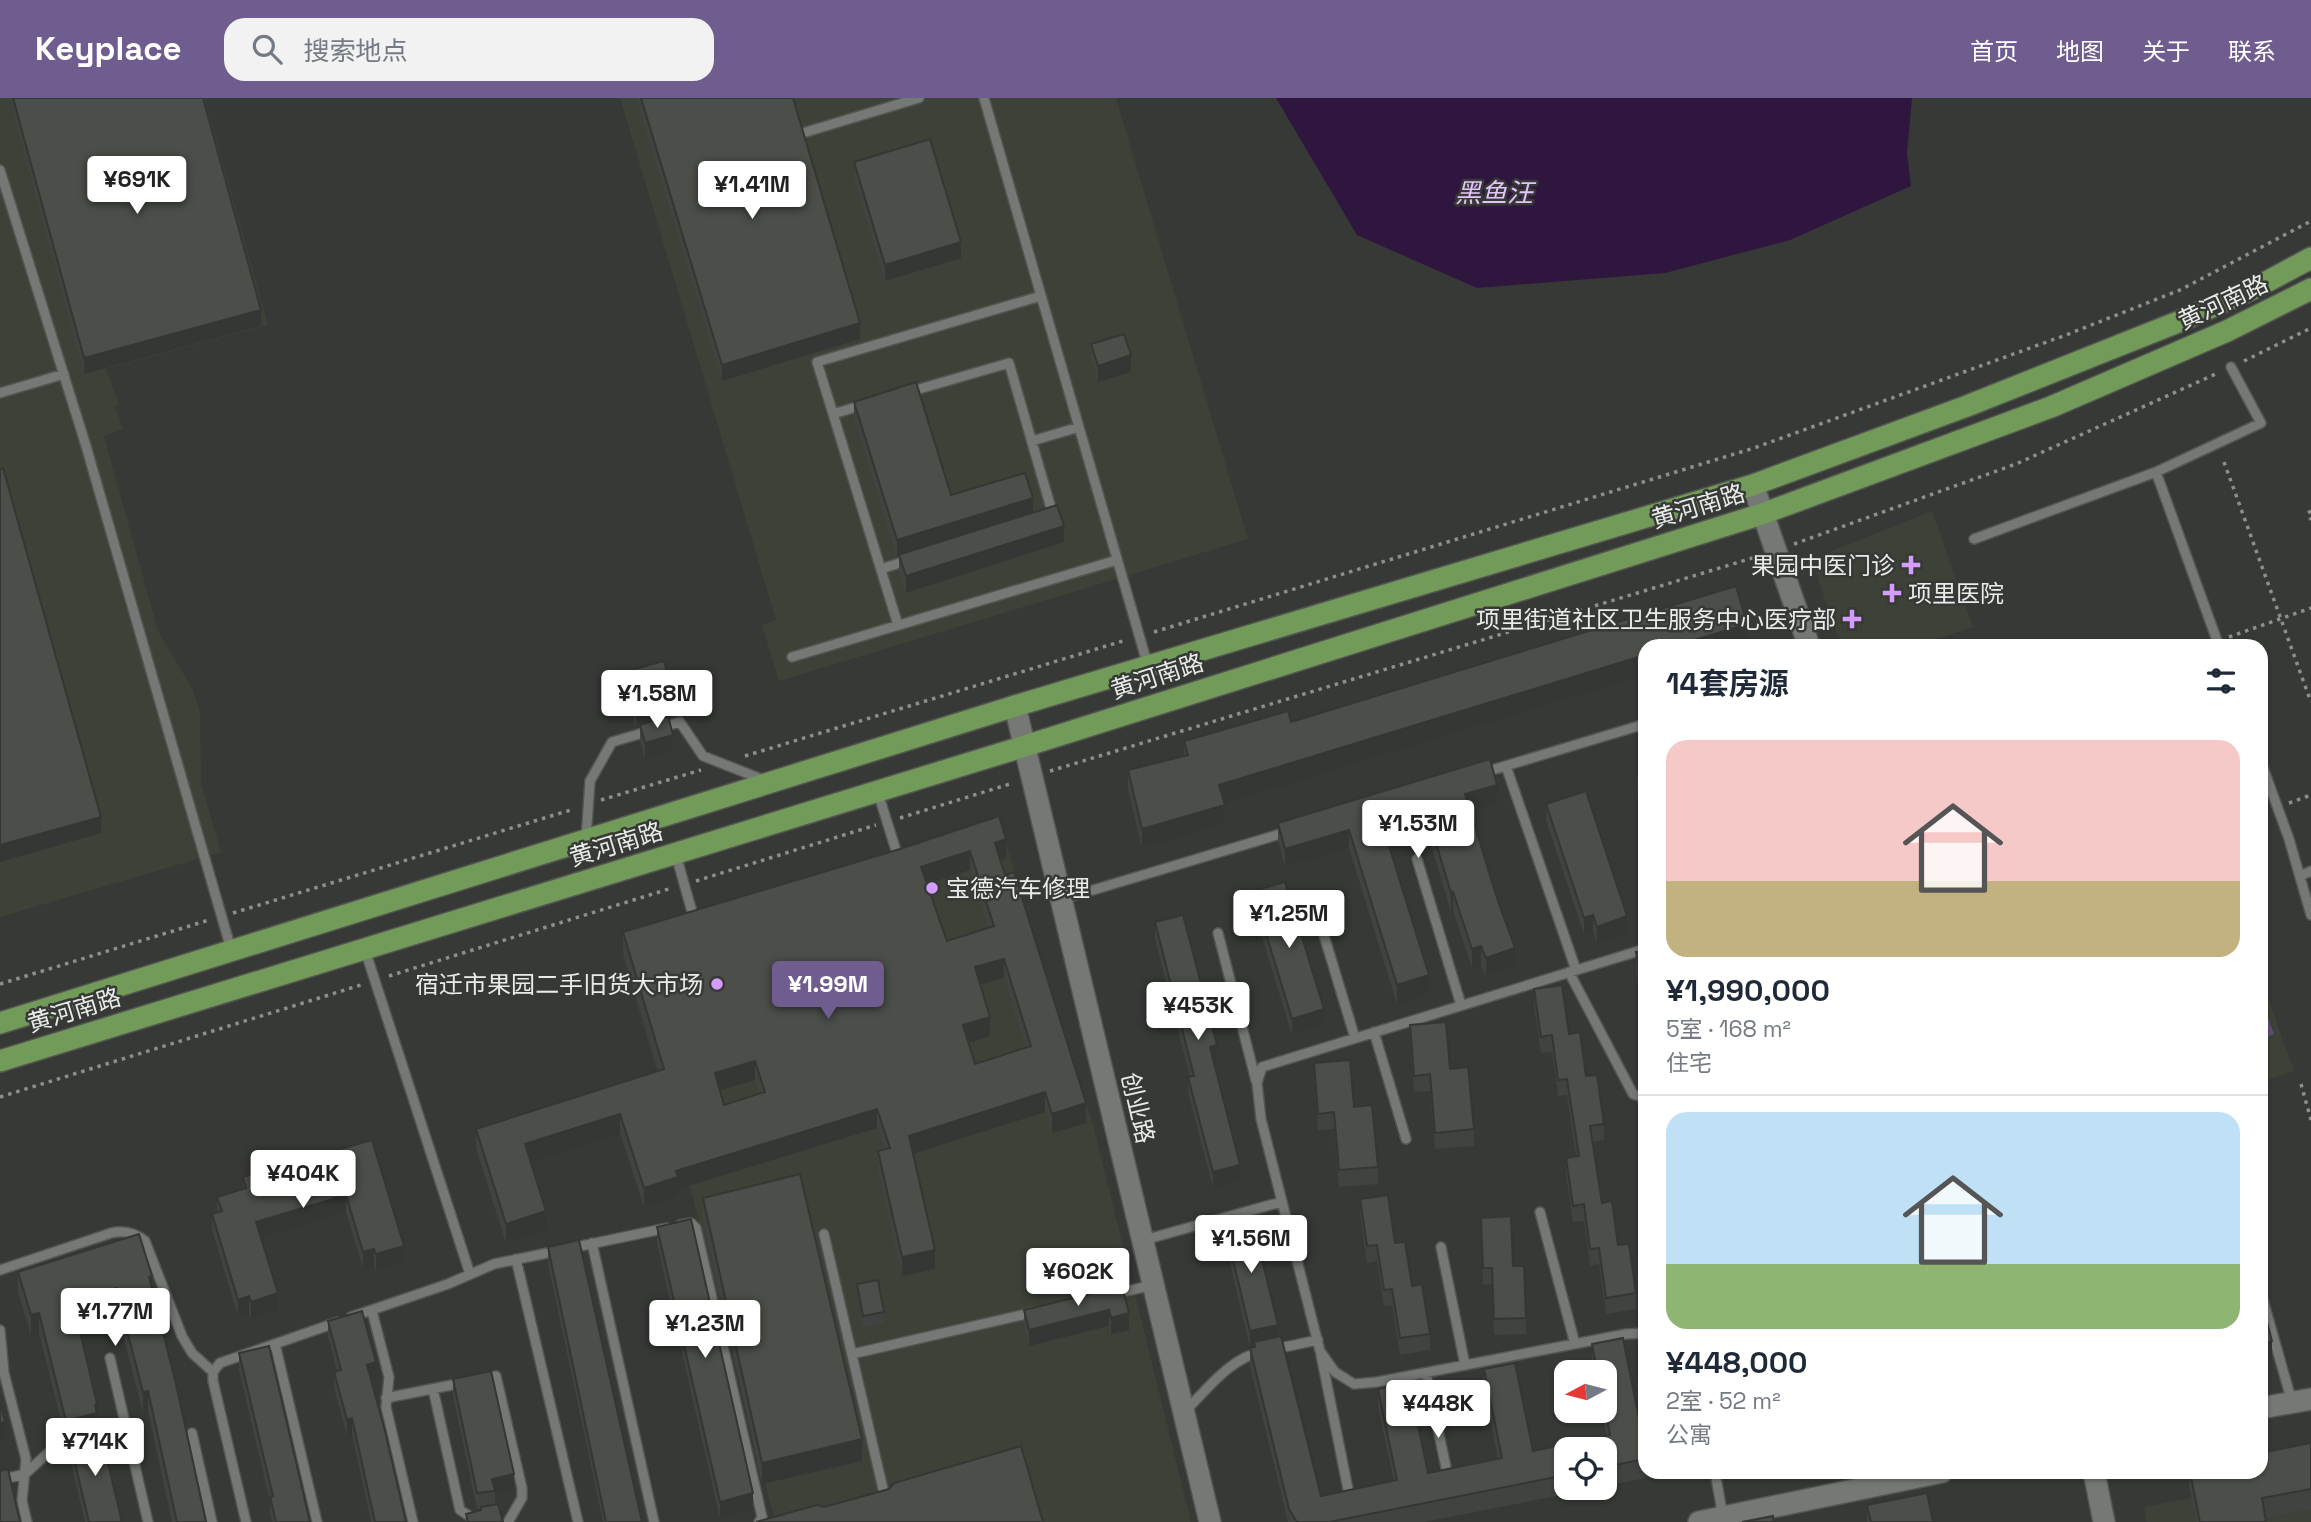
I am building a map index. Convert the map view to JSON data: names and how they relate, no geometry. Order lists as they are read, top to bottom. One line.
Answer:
{"streets":{"main road":["黄河南路"],"street":["创业路"]},"crossings":[["黄河南路","创业路"]],"water":["黑鱼汪"],"places":{"health":["果园中医门诊","项里医院","项里街道社区卫生服务中心医疗部"],"other":["宝德汽车修理","宿迁市果园二手旧货大市场"]},"north":"left","page":{"header":"Keyplace","search":"搜索地点","nav":["首页","地图","关于","联系"],"price":["¥691K","¥1.41M","¥1.58M","¥1.53M","¥1.25M","¥1.99M","¥453K","¥404K","¥1.56M","¥602K","¥1.77M","¥1.23M","¥448K","¥714K"],"heading":"14套房源","list":[{"name":"¥1,990,000","note":"5室 · 168 m² · 住宅"},{"name":"¥448,000","note":"2室 · 52 m² · 公寓"}]}}
